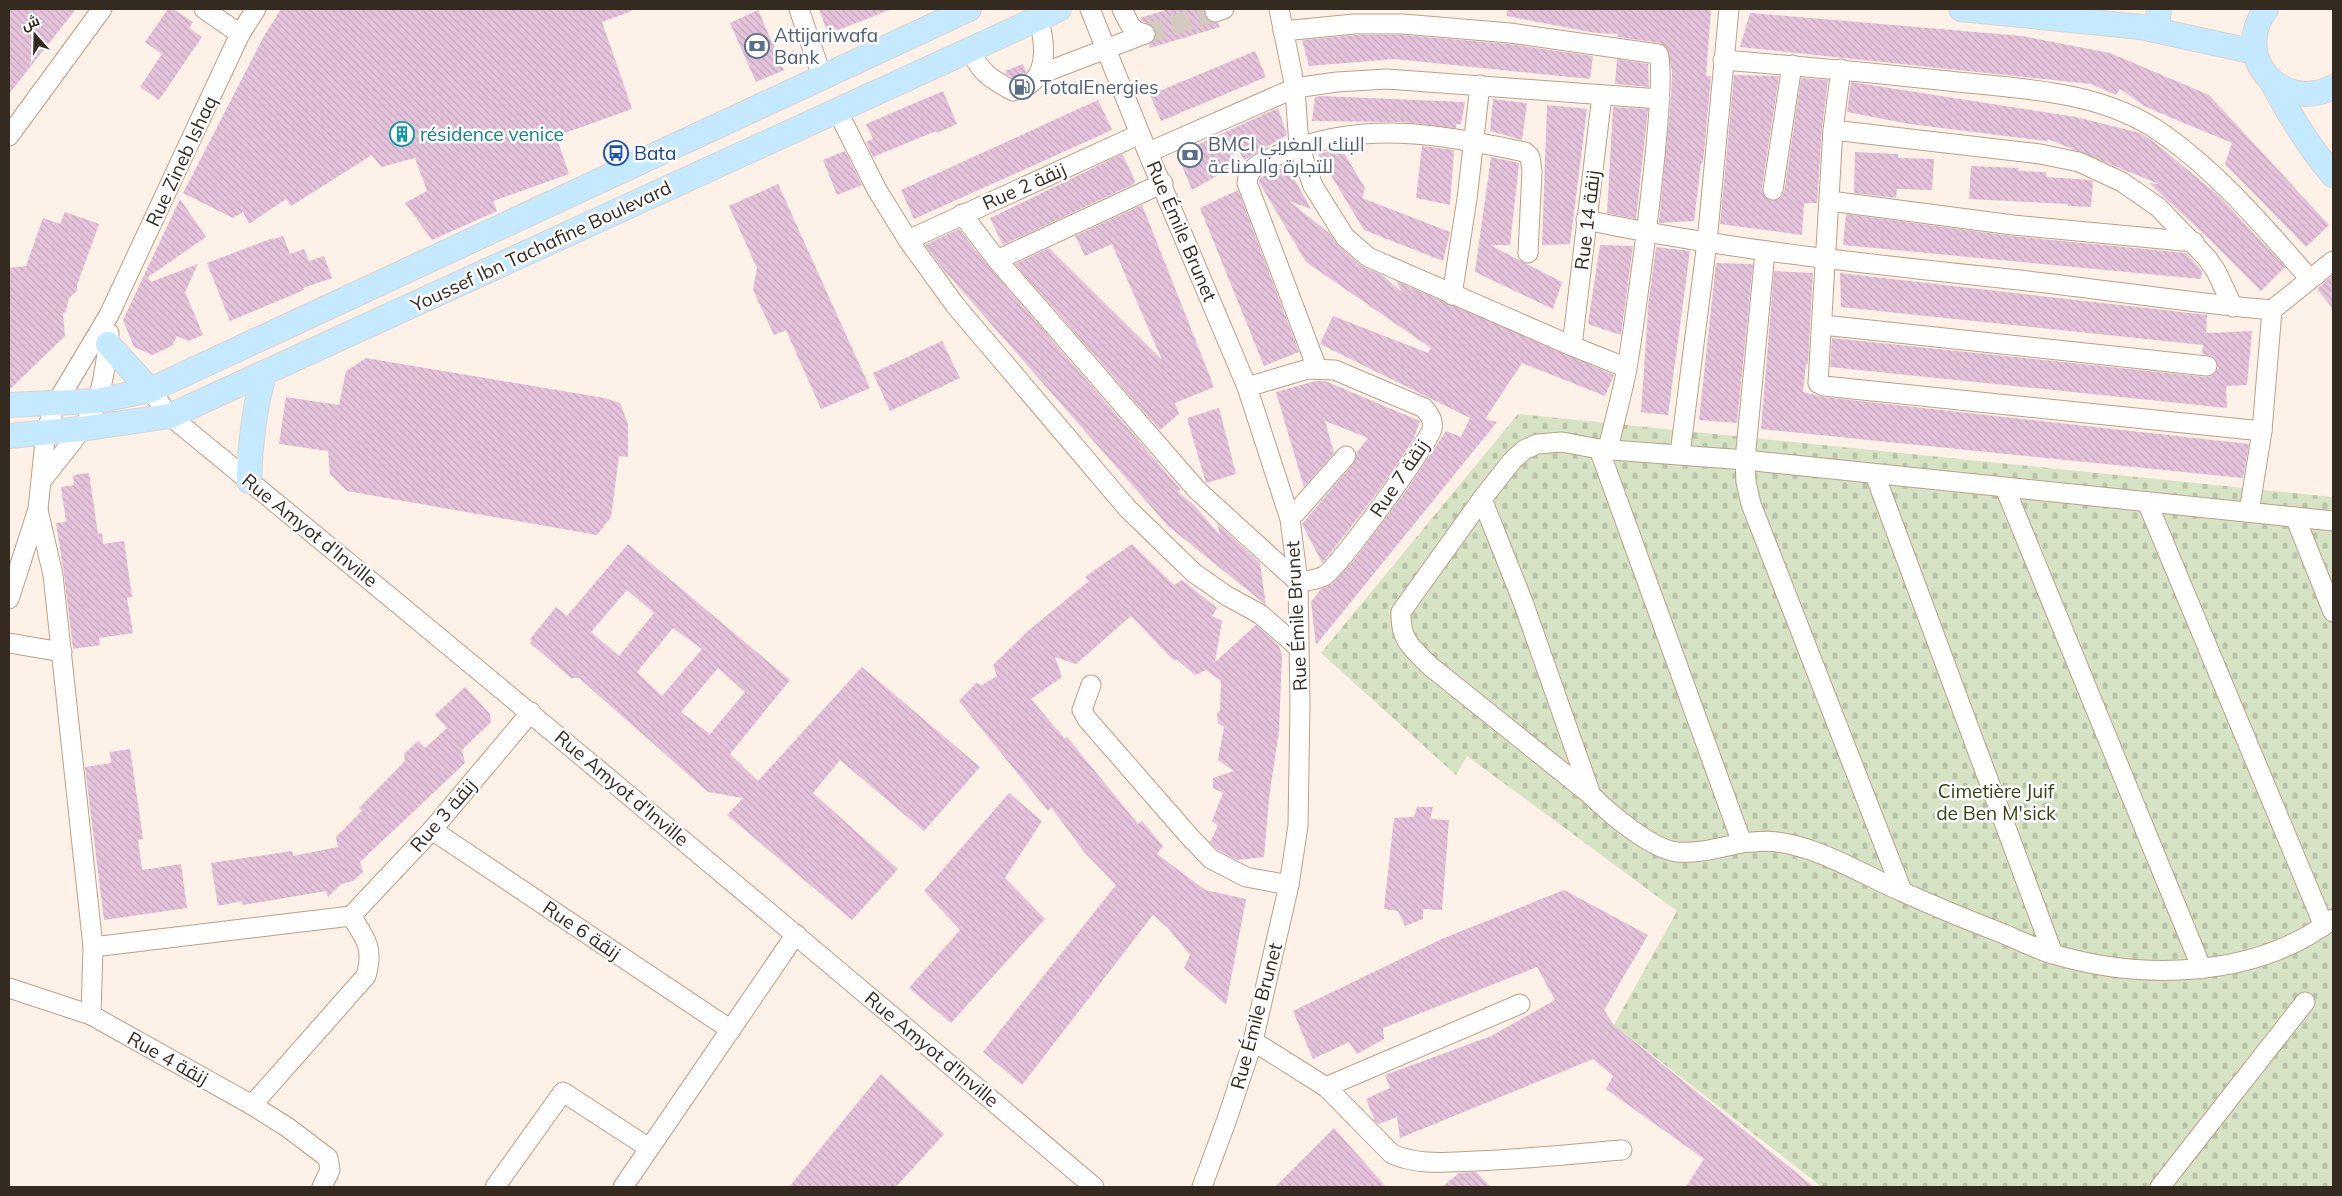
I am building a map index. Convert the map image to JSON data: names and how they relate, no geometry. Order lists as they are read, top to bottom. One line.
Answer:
{"streets":{"main road":["Youssef Ibn Tachafine Boulevard"],"street":["Rue Zineb Ishaq","Rue 2 زنقة","Rue 14 زنقة","Rue Émile Brunet","Rue 7 زنقة","Rue Amyot d'Inville","Rue 3 زنقة","Rue 6 زنقة","Rue 4 زنقة"]},"crossings":[["Rue Zineb Ishaq","Youssef Ibn Tachafine Boulevard"],["Rue 2 زنقة","Rue Émile Brunet"],["Rue Émile Brunet","Rue 7 زنقة"],["Youssef Ibn Tachafine Boulevard","Rue Amyot d'Inville"],["Rue Amyot d'Inville","Rue 3 زنقة"],["Rue 3 زنقة","Rue 6 زنقة"]],"parks":["Cimetière Juif de Ben M'sick"],"places":{"bank":["Attijariwafa Bank","BMCI البنك المغربي للتجارة والصناعة"],"fuel station":["TotalEnergies"],"building":["résidence venice"],"bus stop":["Bata"]},"north":"top"}
